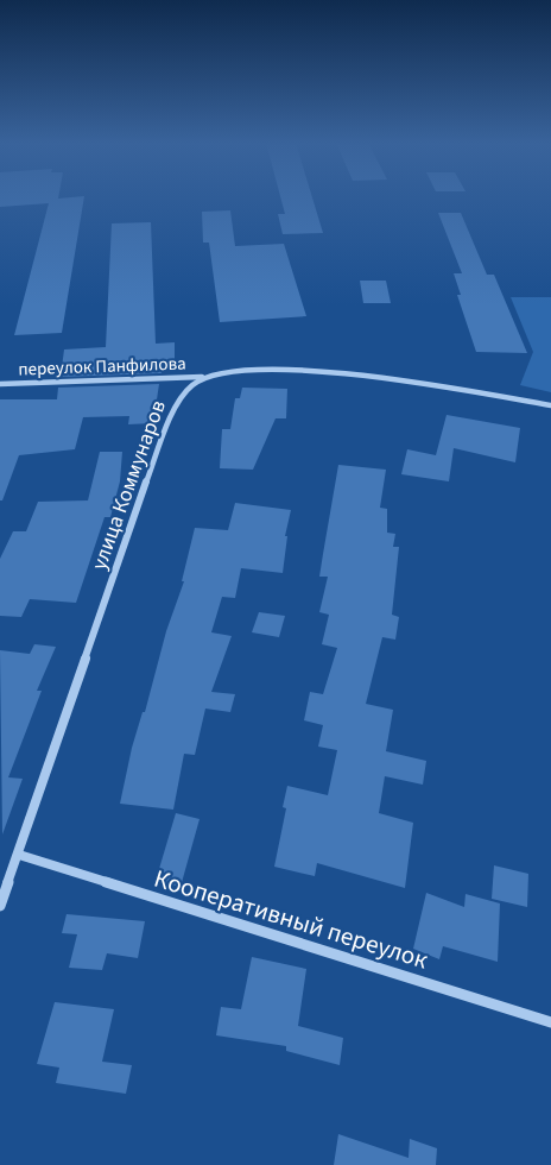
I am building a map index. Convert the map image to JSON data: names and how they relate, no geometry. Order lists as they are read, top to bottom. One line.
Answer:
{"streets":{"street":["переулок Панфилова","улица Коммунаров","Кооперативный переулок"]},"crossings":[["переулок Панфилова","улица Коммунаров"],["улица Коммунаров","Кооперативный переулок"]]}
